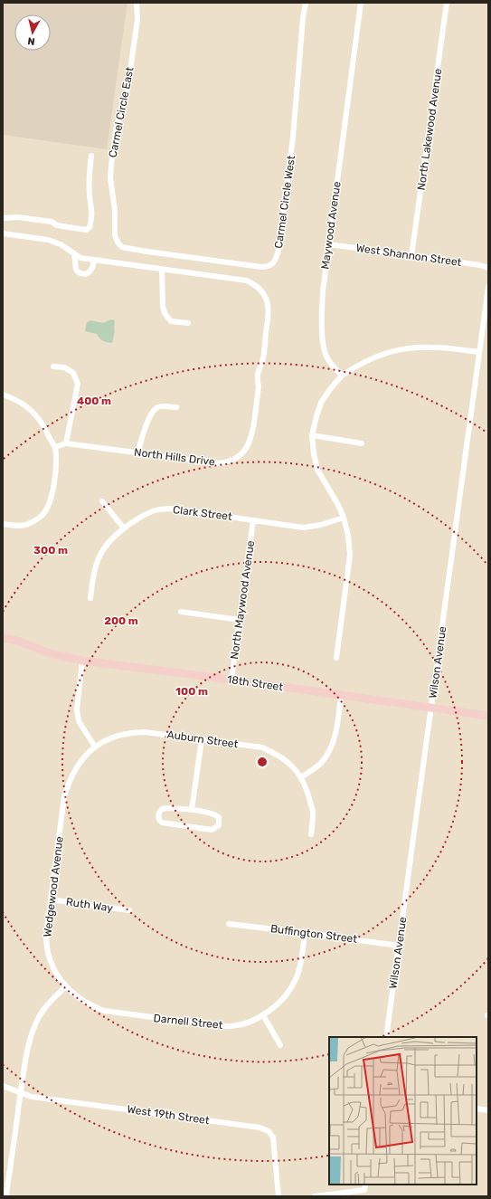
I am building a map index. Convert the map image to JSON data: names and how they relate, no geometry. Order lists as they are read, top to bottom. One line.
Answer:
{"streets":{"main road":["18th Street"],"street":["Carmel Circle East","North Lakewood Avenue","Carmel Circle West","Maywood Avenue","West Shannon Street","North Hills Drive","Clark Street","North Maywood Avenue","Wilson Avenue","Auburn Street","Wedgewood Avenue","Ruth Way","Buffington Street","Darnell Street","West 19th Street"]},"crossings":[["Carmel Circle East","Carmel Circle West"],["North Lakewood Avenue","West Shannon Street"],["Maywood Avenue","West Shannon Street"],["Clark Street","North Maywood Avenue"],["North Maywood Avenue","18th Street"],["Wilson Avenue","18th Street"],["Wilson Avenue","Buffington Street"],["Auburn Street","Wedgewood Avenue"],["Wedgewood Avenue","Ruth Way"],["Wedgewood Avenue","Darnell Street"],["Buffington Street","Darnell Street"]],"north":"bottom","rings":["400 m","300 m","200 m","100 m"]}
